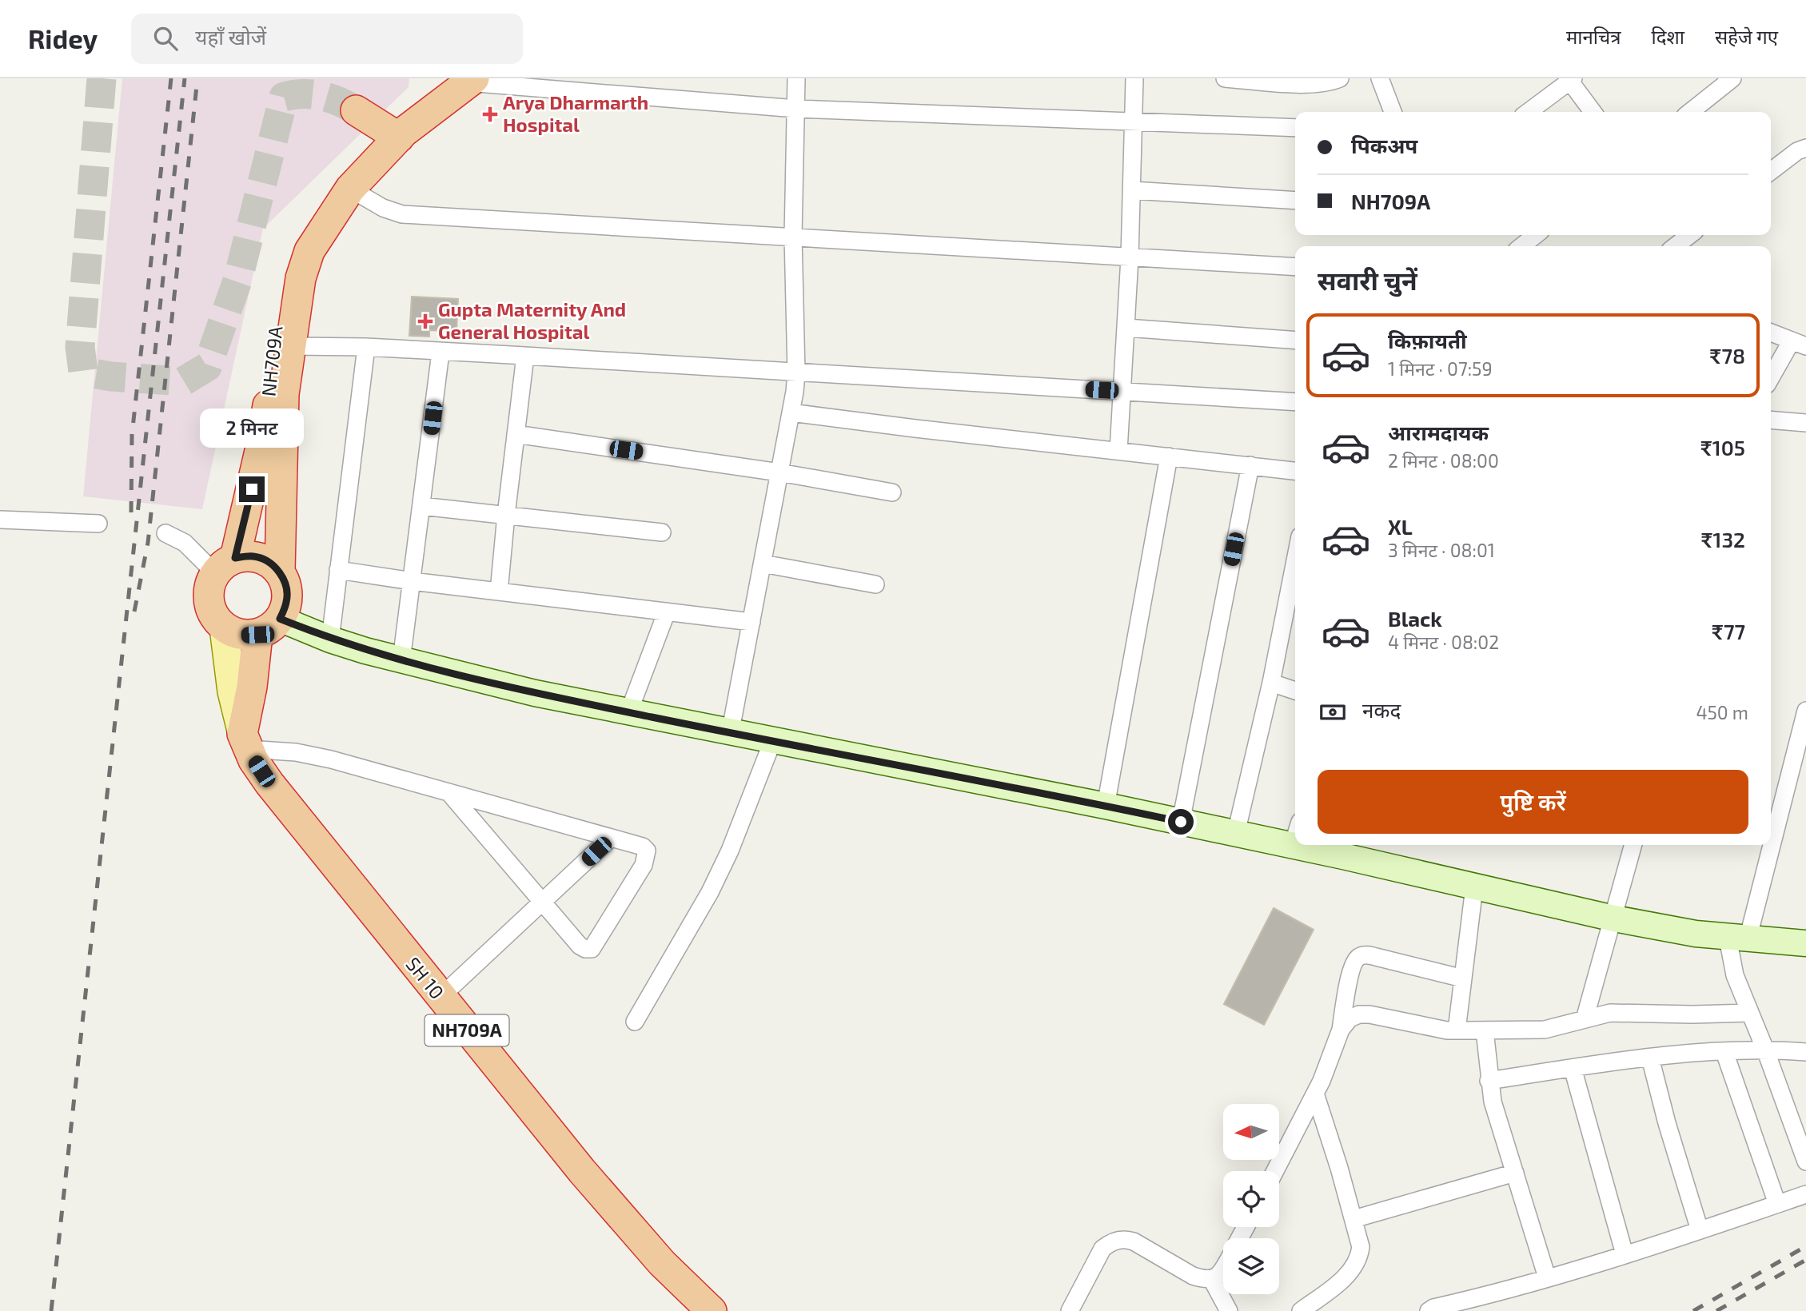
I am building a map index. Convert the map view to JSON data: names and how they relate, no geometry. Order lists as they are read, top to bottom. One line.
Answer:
{"streets":{"highway":["NH709A","SH 10"]},"crossings":[["NH709A","SH 10"]],"places":{"health":["Arya Dharmarth Hospital","Gupta Maternity And General Hospital"]},"north":"left","page":{"header":"Ridey","search":"यहाँ खोजें","nav":["मानचित्र","दिशा","सहेजे गए"],"banner":["पिकअप","NH709A"],"heading":"सवारी चुनें","list":[{"name":"किफ़ायती","note":"1 मिनट · 07:59","value":"₹78"},{"name":"आरामदायक","note":"2 मिनट · 08:00","value":"₹105"},{"name":"XL","note":"3 मिनट · 08:01","value":"₹132"},{"name":"Black","note":"4 मिनट · 08:02","value":"₹77"}],"bubble":"2 मिनट","pay":["नकद","450 m"],"buttons":"पुष्टि करें"}}
